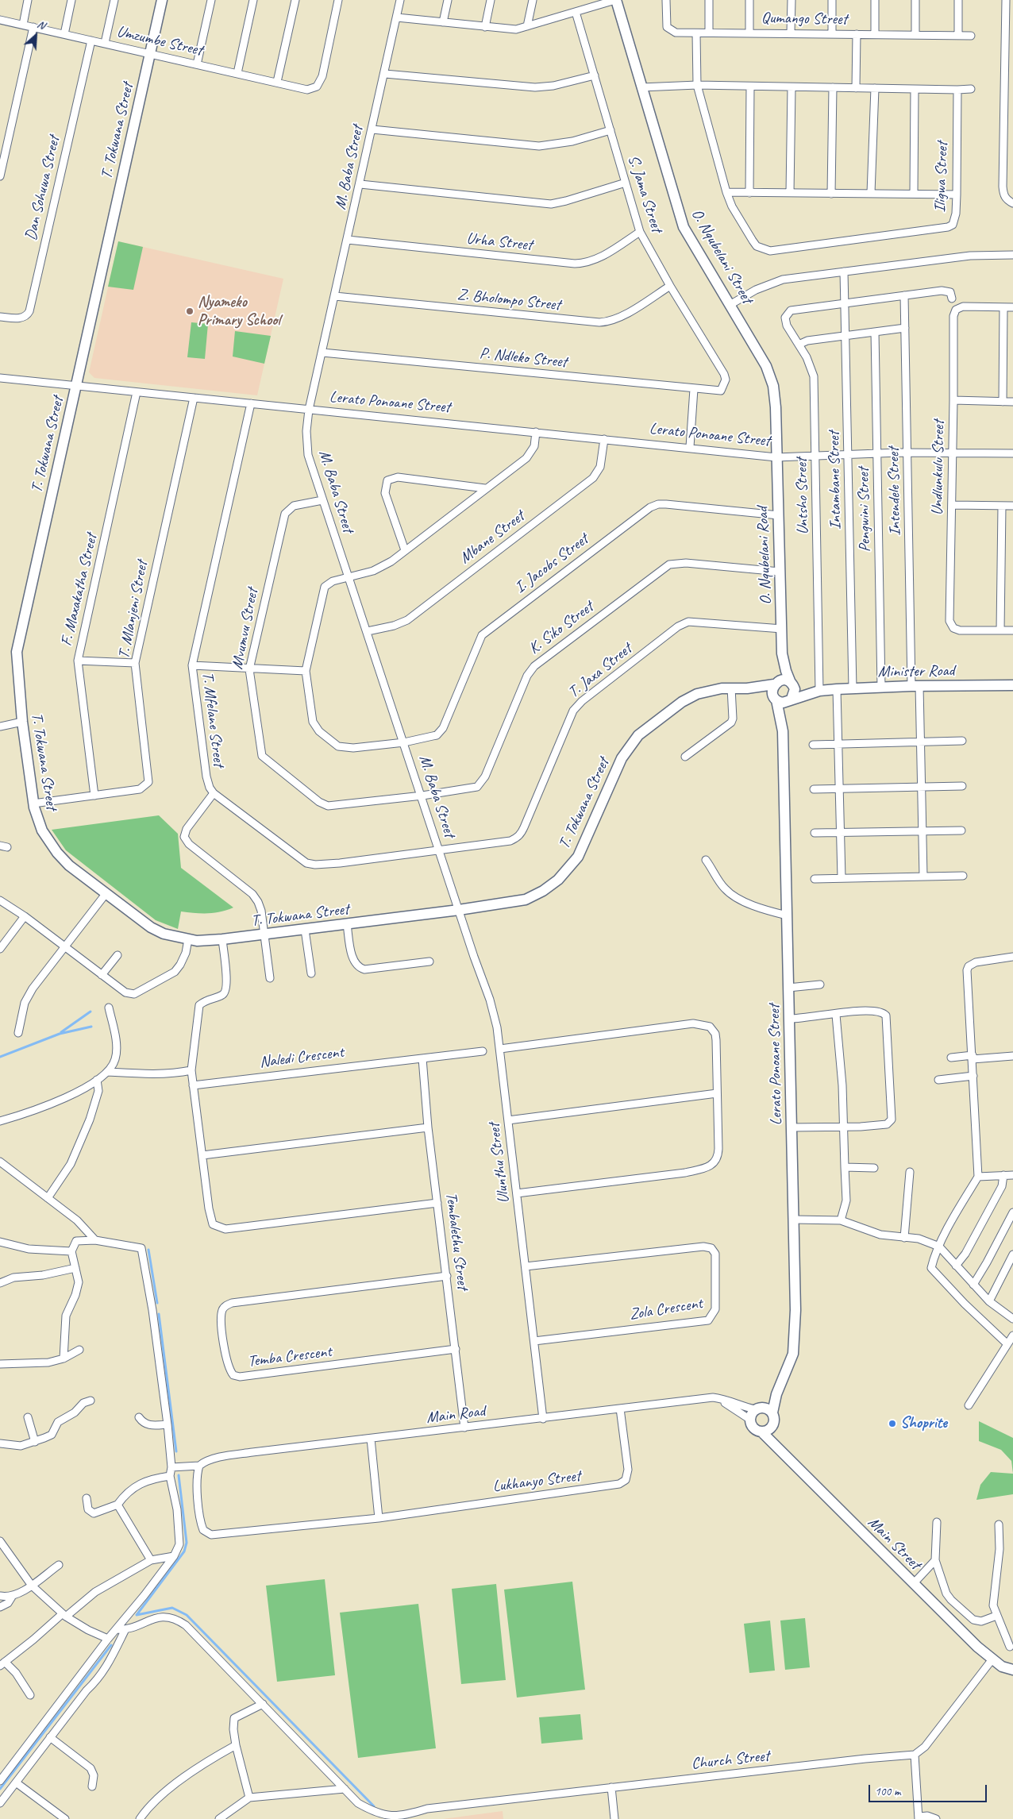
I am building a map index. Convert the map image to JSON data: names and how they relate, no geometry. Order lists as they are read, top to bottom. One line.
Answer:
{"streets":{"street":["Qumango Street","Umzumbe Street","T. Tokwana Street","M. Baba Street","Iligwa Street","Dan Sohuwa Street","S. Jama Street","Urha Street","O. Nqubelani Street","Z. Bholompo Street","P. Ndleko Street","Lerato Ponoane Street","Undlunkulu Street","Intambane Street","Intendele Street","Untsho Street","Pengwini Street","Mbane Street","O. Nqubelani Road","I. Jacobs Street","F. Maxakatha Street","T. Mlanjeni Street","K. Siko Street","Mvumvu Street","T. Jaxa Street","Minister Road","T. Mfelane Street","Naledi Crescent","Ulunthu Street","Tembalethu Street","Zola Crescent","Temba Crescent","Main Road","Lukhanyo Street","Main Street","Church Street"]},"crossings":[["Qumango Street","Iligwa Street"],["Umzumbe Street","T. Tokwana Street"],["Umzumbe Street","Dan Sohuwa Street"],["T. Tokwana Street","M. Baba Street"],["T. Tokwana Street","Lerato Ponoane Street"],["T. Tokwana Street","O. Nqubelani Road"],["T. Tokwana Street","T. Mlanjeni Street"],["T. Tokwana Street","Minister Road"],["T. Tokwana Street","Ulunthu Street"],["M. Baba Street","Urha Street"],["M. Baba Street","Z. Bholompo Street"],["M. Baba Street","P. Ndleko Street"],["M. Baba Street","Lerato Ponoane Street"],["M. Baba Street","Mbane Street"],["M. Baba Street","I. Jacobs Street"],["M. Baba Street","K. Siko Street"],["M. Baba Street","Mvumvu Street"],["M. Baba Street","T. Jaxa Street"],["M. Baba Street","Ulunthu Street"],["S. Jama Street","Urha Street"],["S. Jama Street","Z. Bholompo Street"],["S. Jama Street","P. Ndleko Street"],["O. Nqubelani Street","Lerato Ponoane Street"],["O. Nqubelani Street","O. Nqubelani Road"],["Lerato Ponoane Street","Undlunkulu Street"],["Lerato Ponoane Street","Intambane Street"],["Lerato Ponoane Street","Intendele Street"],["Lerato Ponoane Street","Untsho Street"],["Lerato Ponoane Street","Pengwini Street"],["Lerato Ponoane Street","Mbane Street"],["Lerato Ponoane Street","O. Nqubelani Road"],["Lerato Ponoane Street","F. Maxakatha Street"],["Lerato Ponoane Street","T. Mlanjeni Street"],["Lerato Ponoane Street","Minister Road"],["Lerato Ponoane Street","T. Mfelane Street"],["Lerato Ponoane Street","Main Road"],["Lerato Ponoane Street","Main Street"],["Intambane Street","Untsho Street"],["Intambane Street","Minister Road"],["Intendele Street","Minister Road"],["Untsho Street","Minister Road"],["Pengwini Street","Minister Road"],["O. Nqubelani Road","I. Jacobs Street"],["O. Nqubelani Road","K. Siko Street"],["O. Nqubelani Road","T. Jaxa Street"],["O. Nqubelani Road","Minister Road"],["F. Maxakatha Street","T. Mlanjeni Street"],["K. Siko Street","Mvumvu Street"],["Naledi Crescent","Tembalethu Street"],["Ulunthu Street","Zola Crescent"],["Ulunthu Street","Main Road"],["Tembalethu Street","Temba Crescent"],["Tembalethu Street","Main Road"],["Main Road","Lukhanyo Street"],["Main Road","Main Street"]],"places":["Nyameko Primary School","Shoprite"],"scale_bar":"100 m","north":"top right"}
